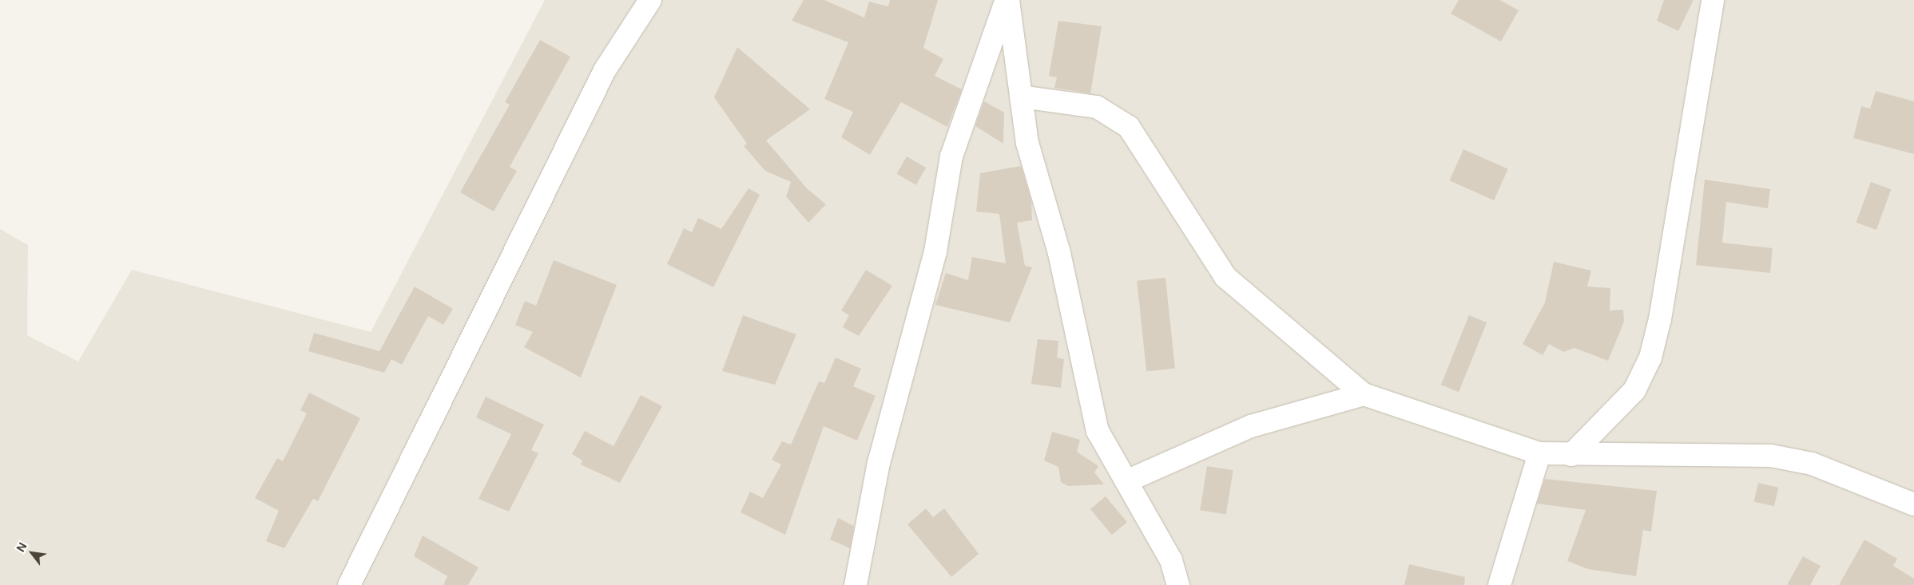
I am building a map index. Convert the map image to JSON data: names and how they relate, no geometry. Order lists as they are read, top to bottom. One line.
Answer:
{"north":"top left"}
